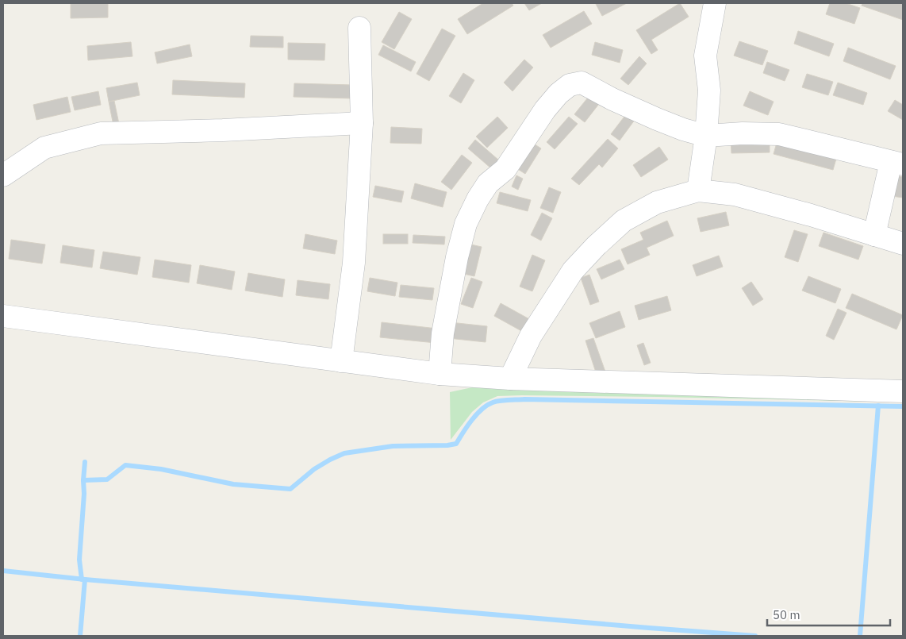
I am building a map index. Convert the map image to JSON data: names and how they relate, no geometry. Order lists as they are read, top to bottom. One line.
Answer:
{"scale_bar":"50 m"}
